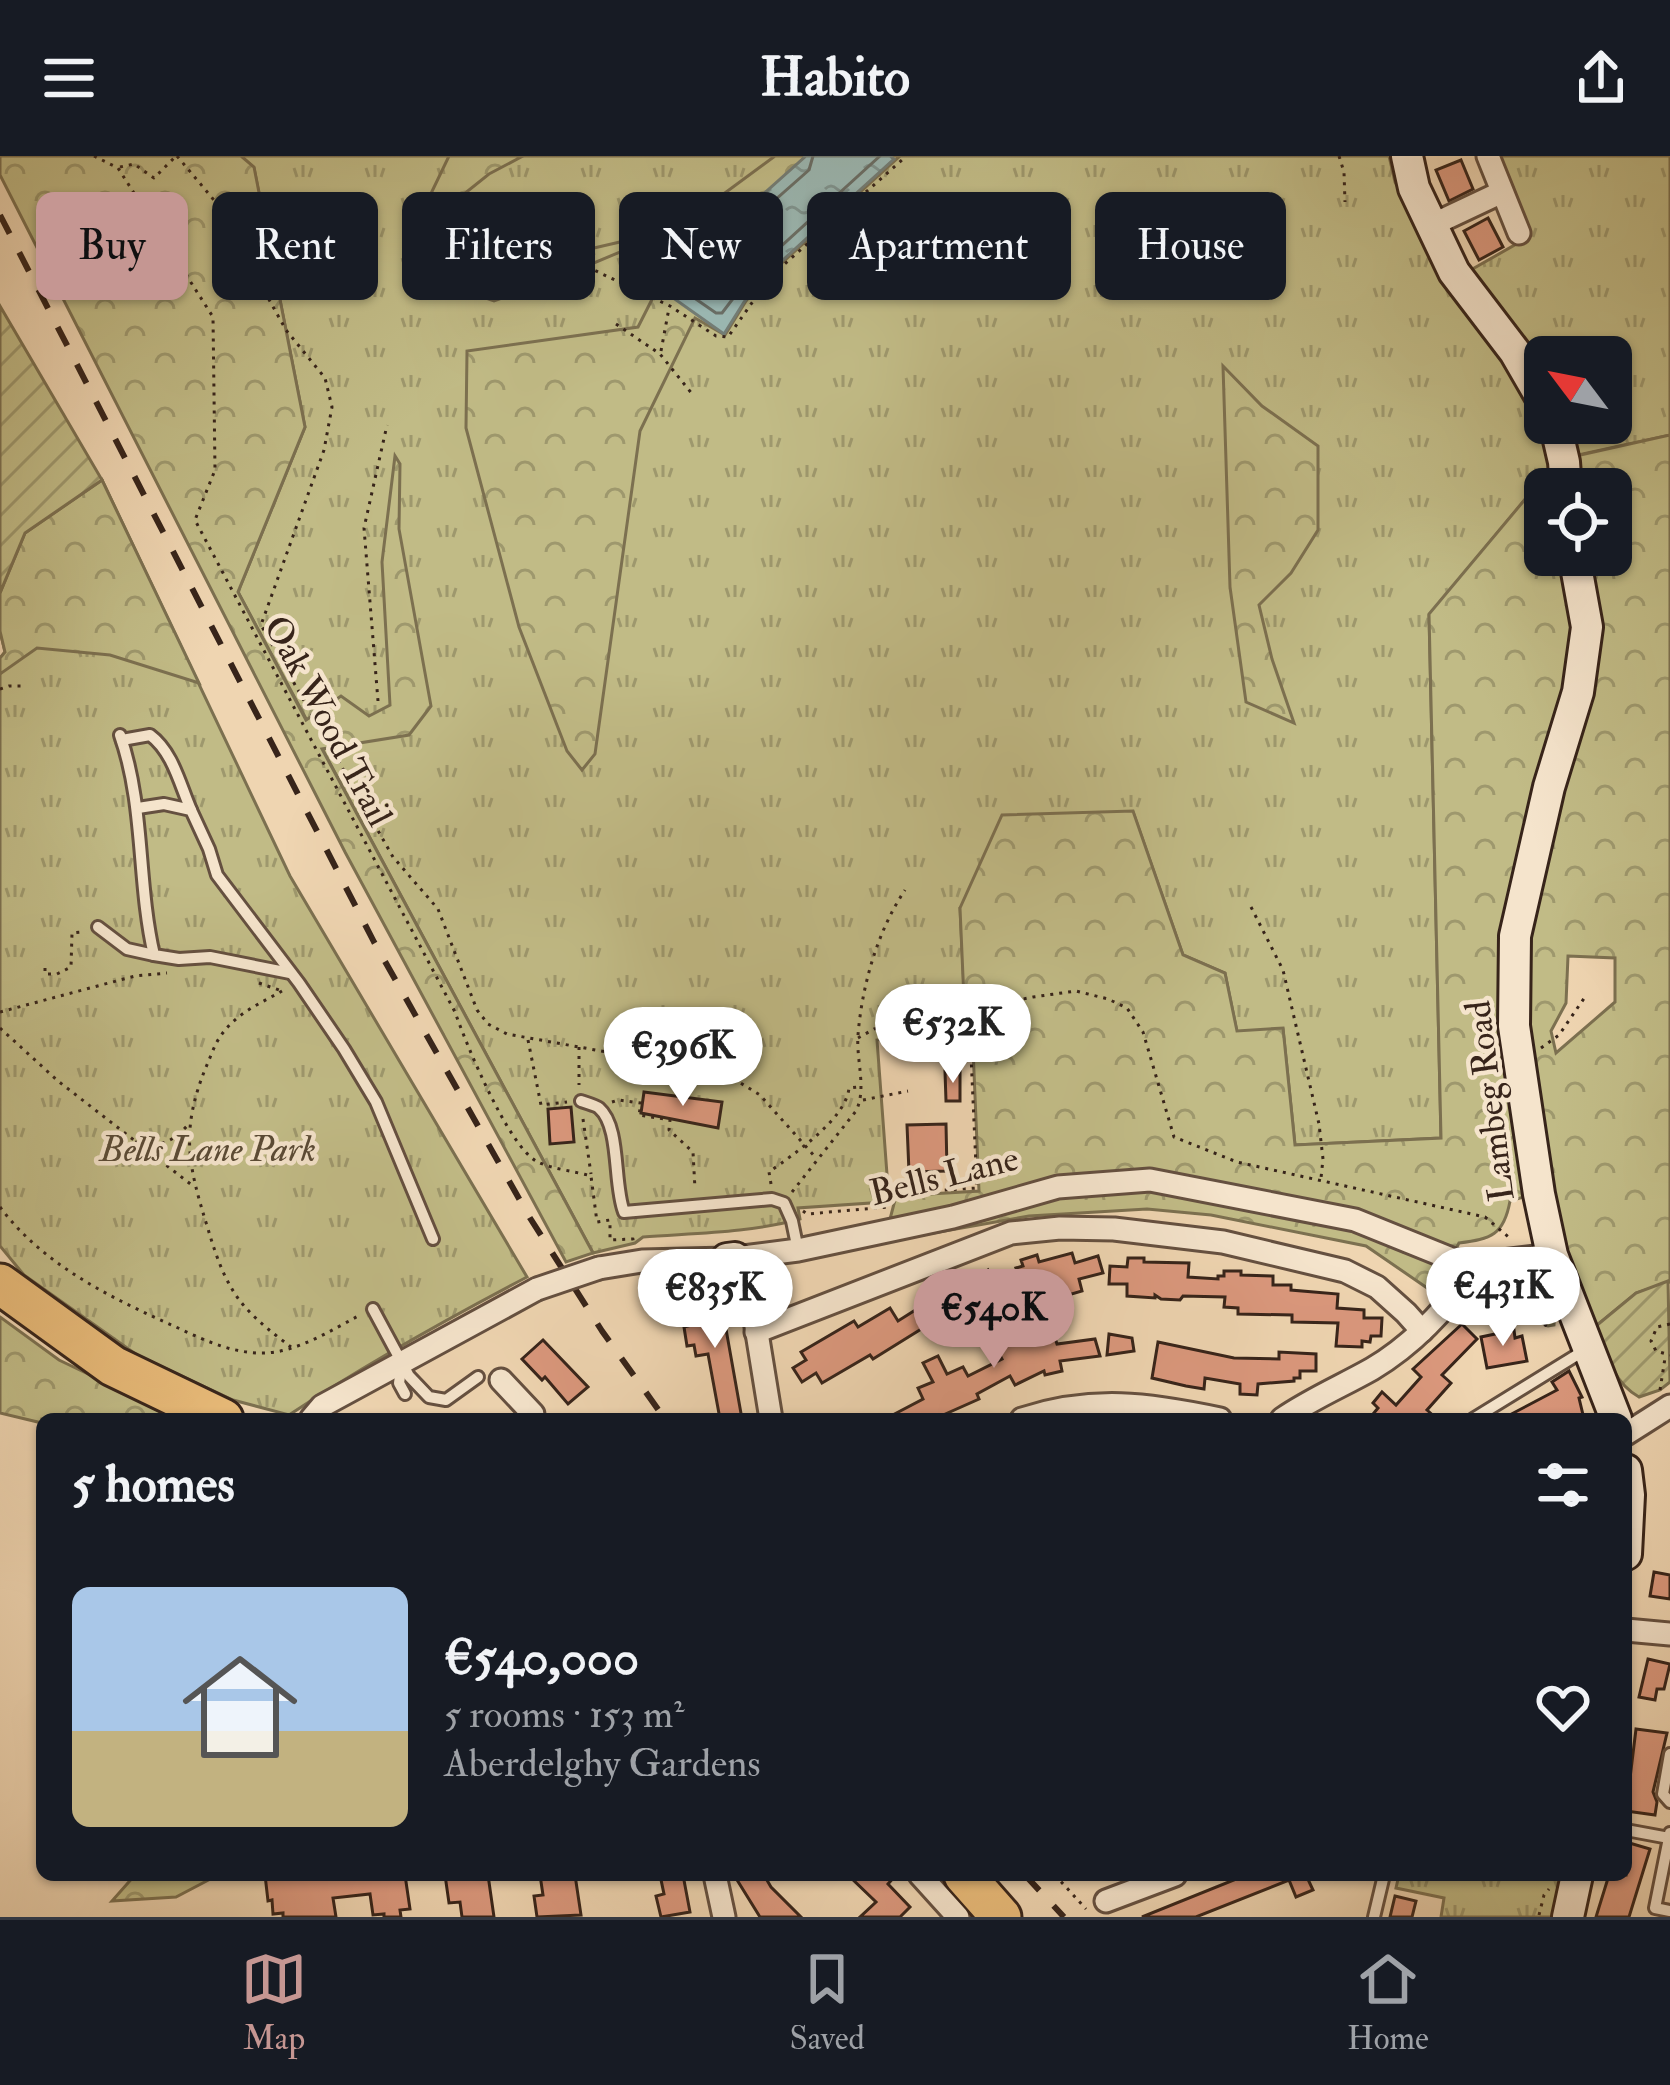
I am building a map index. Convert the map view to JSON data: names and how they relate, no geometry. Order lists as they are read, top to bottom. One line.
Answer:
{"streets":{"main road":["Lambeg Road"],"street":["Bells Lane"],"path":["Oak Wood Trail"]},"crossings":[["Lambeg Road","Bells Lane"]],"parks":["Bells Lane Park"],"north":"top left","page":{"header":"Habito","chip":["Buy","Rent","Filters","New","Apartment","House"],"price":["€532K","€396K","€431K","€835K","€540K"],"heading":"5 homes","list":[{"name":"€540,000","note":"5 rooms · 153 m² · Aberdelghy Gardens"}],"tabs":["Map","Saved","Home"]}}
